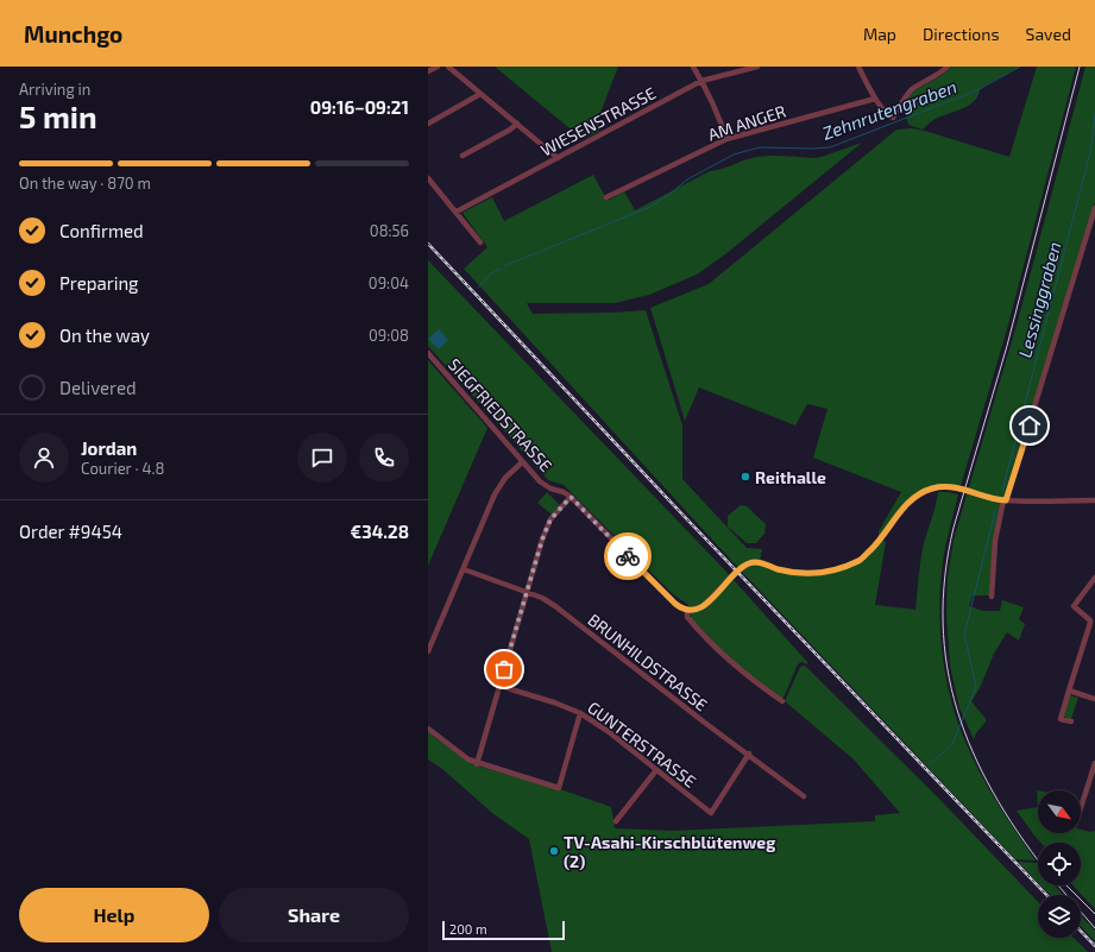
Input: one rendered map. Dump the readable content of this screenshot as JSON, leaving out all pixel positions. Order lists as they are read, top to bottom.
{
  "streets": {
    "street": [
      "WIESENSTRASSE",
      "AM ANGER",
      "SIEGFRIEDSTRASSE",
      "BRUNHILDSTRASSE",
      "GUNTERSTRASSE"
    ]
  },
  "crossings": [
    ["BRUNHILDSTRASSE", "GUNTERSTRASSE"]
  ],
  "water": ["Zehnrutengraben", "Lessinggraben"],
  "places": ["Reithalle", "TV-Asahi-Kirschblütenweg (2)"],
  "scale_bar": "200 m",
  "north": "bottom right",
  "page": {
    "header": "Munchgo",
    "nav": ["Map", "Directions", "Saved"],
    "heading": ["5 min", "Arriving in", "09:16–09:21"],
    "panel": [
      "Jordan",
      "Courier · 4.8",
      "Order #9454",
      "€34.28"
    ],
    "bar": "On the way · 870 m",
    "list": [
      ["Confirmed", "08:56"],
      ["Preparing", "09:04"],
      ["On the way", "09:08"],
      "Delivered"
    ],
    "buttons": ["Help", "Share"],
    "scale": "200 m"
  }
}
